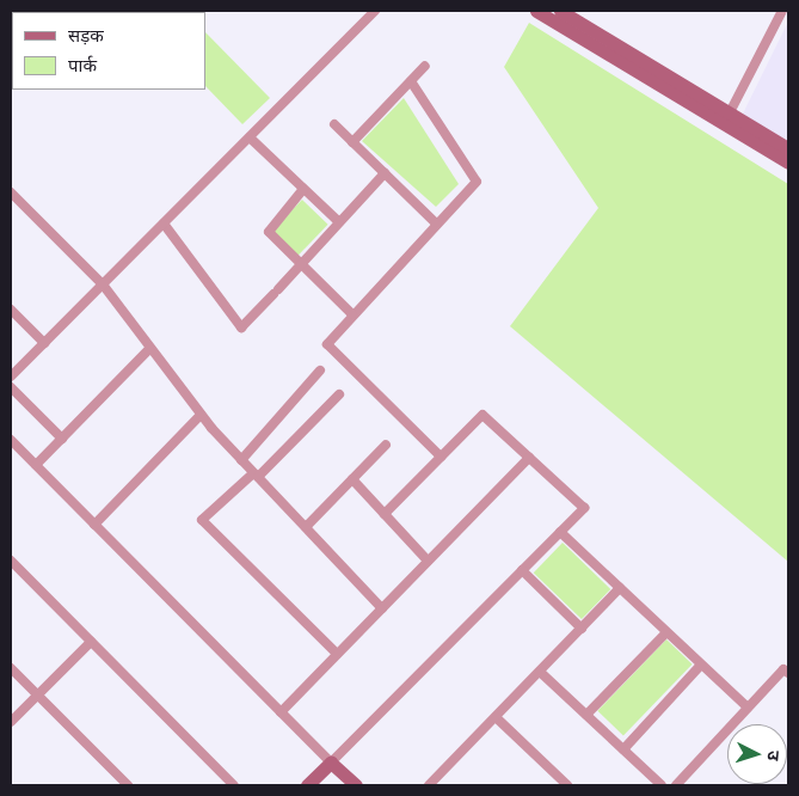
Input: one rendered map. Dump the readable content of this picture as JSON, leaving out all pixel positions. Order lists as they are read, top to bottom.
{
  "legend": ["सड़क", "पार्क"],
  "north": "right"
}
